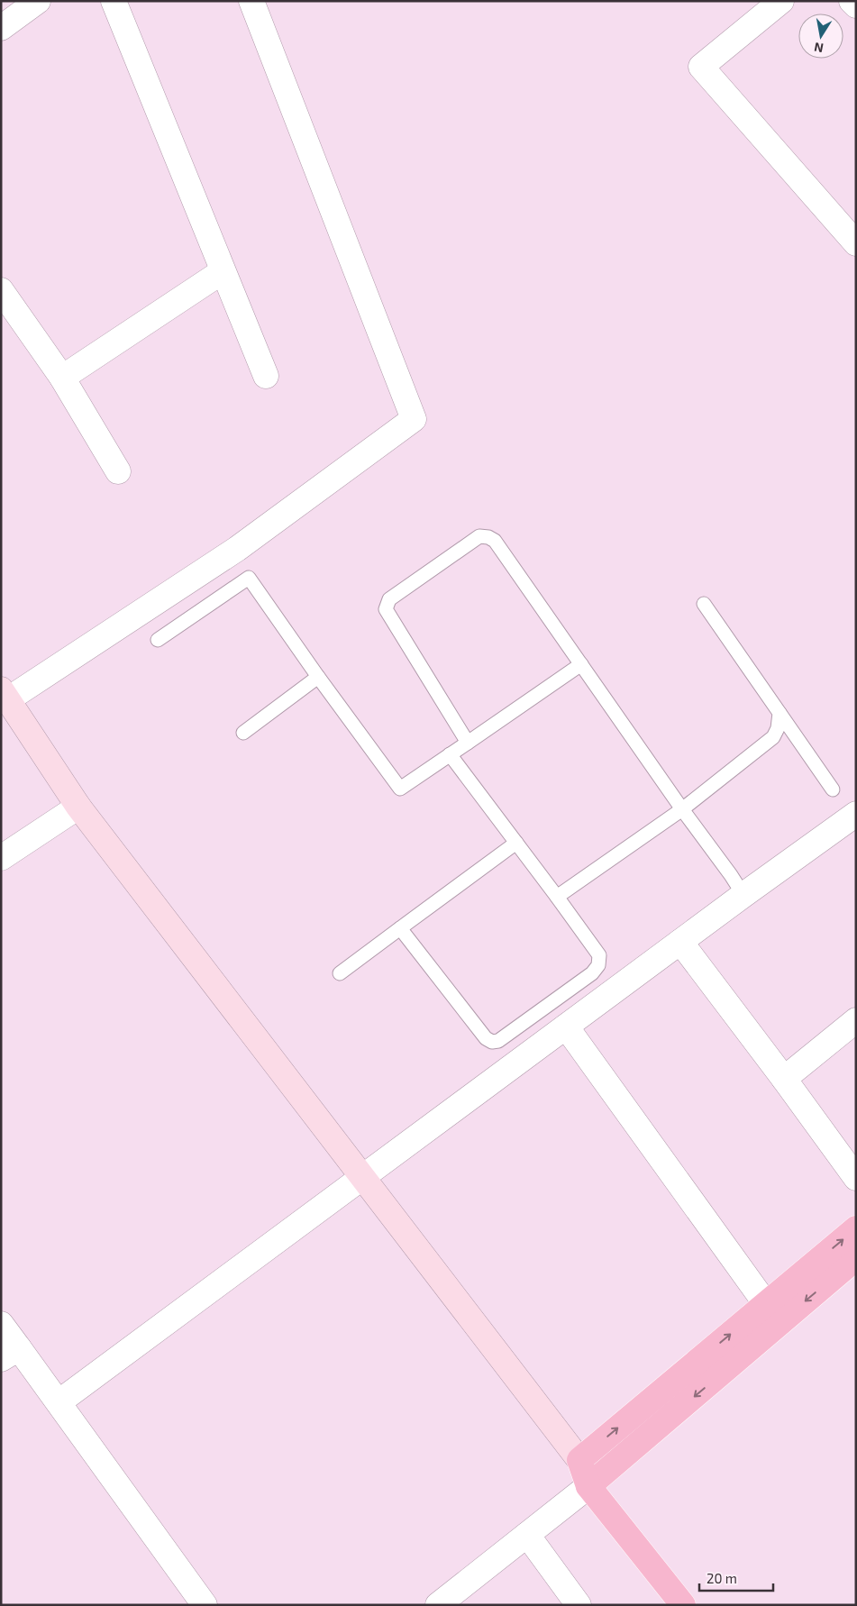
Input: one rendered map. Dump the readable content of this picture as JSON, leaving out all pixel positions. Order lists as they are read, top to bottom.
{
  "scale_bar": "20 m",
  "north": "bottom"
}
